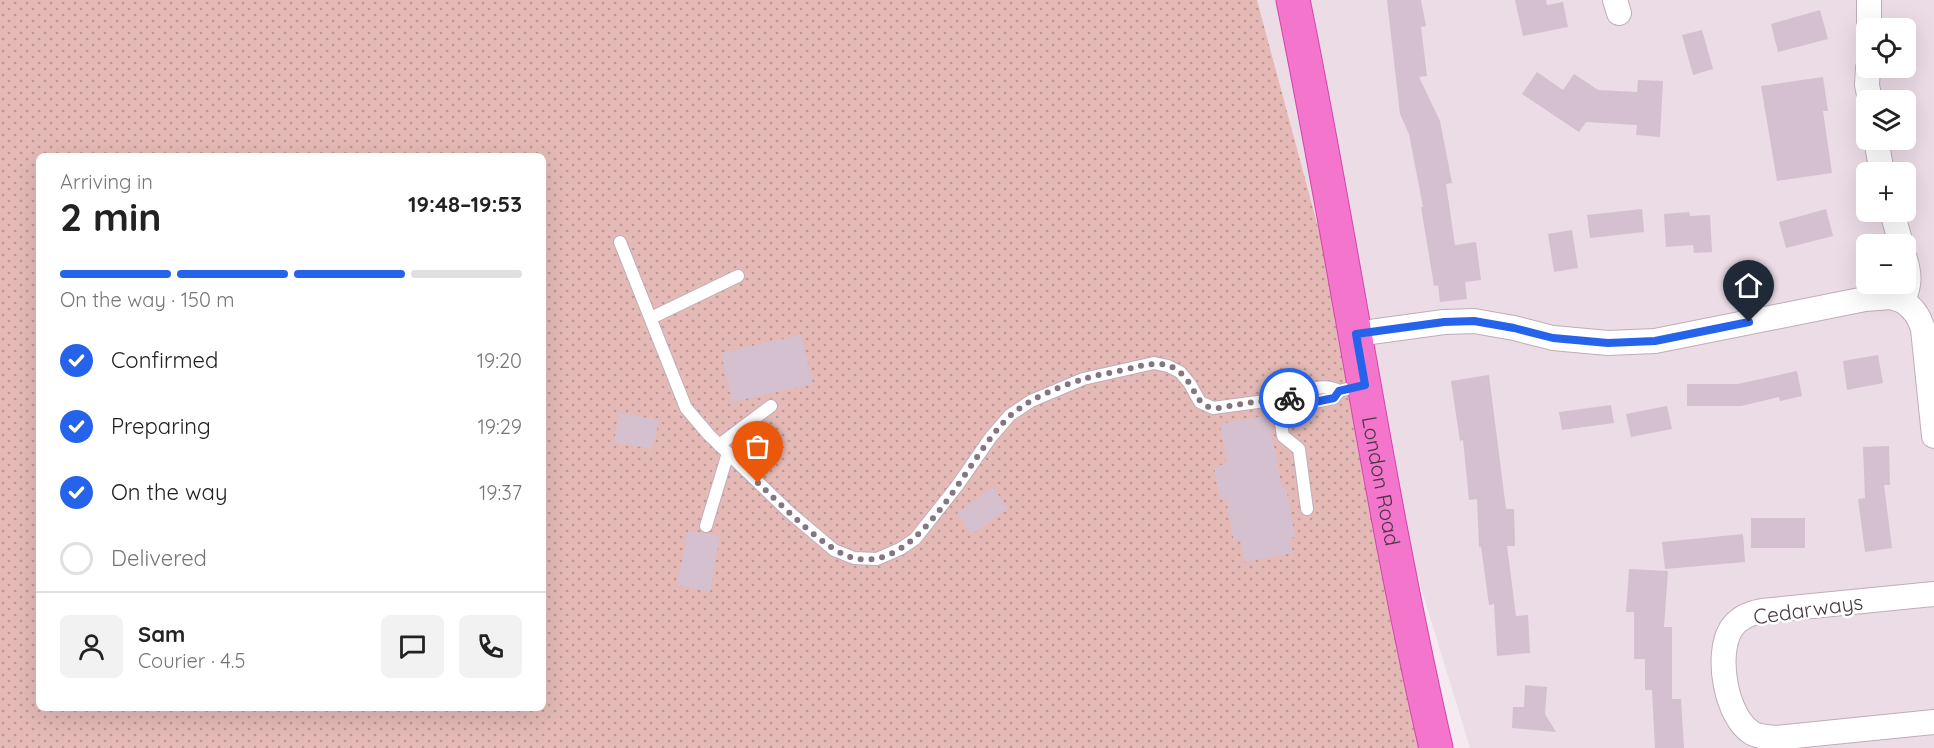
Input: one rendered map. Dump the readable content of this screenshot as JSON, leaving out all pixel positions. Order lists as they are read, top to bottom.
{
  "streets": {
    "highway": ["London Road"],
    "street": ["Cedarways"]
  },
  "page": {
    "map_buttons": ["+", "−"],
    "heading": ["2 min", "Arriving in", "19:48–19:53"],
    "panel": ["Sam", "Courier · 4.5"],
    "bar": "On the way · 150 m",
    "list": [
      ["Confirmed", "19:20"],
      ["Preparing", "19:29"],
      ["On the way", "19:37"],
      "Delivered"
    ]
  }
}
